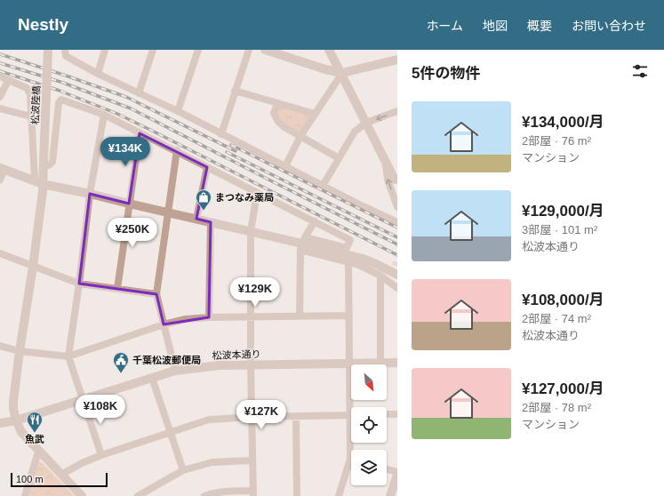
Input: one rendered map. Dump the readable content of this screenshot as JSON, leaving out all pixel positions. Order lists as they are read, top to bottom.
{
  "streets": {
    "street": ["松波陸橋", "松波本通り"]
  },
  "crossings": [
    ["松波陸橋", "松波本通り"]
  ],
  "places": {
    "shop": ["まつなみ薬局"],
    "public building": ["千葉松波郵便局"],
    "restaurant": ["魚武"]
  },
  "scale_bar": "100 m",
  "north": "bottom right",
  "page": {
    "header": "Nestly",
    "nav": [
      "ホーム",
      "地図",
      "概要",
      "お問い合わせ"
    ],
    "heading": "5件の物件",
    "list": [
      {
        "name": "¥134,000/月",
        "note": "2部屋 · 76 m² · マンション"
      },
      {
        "name": "¥129,000/月",
        "note": "3部屋 · 101 m² · 松波本通り"
      },
      {
        "name": "¥108,000/月",
        "note": "2部屋 · 74 m² · 松波本通り"
      },
      {
        "name": "¥127,000/月",
        "note": "2部屋 · 78 m² · マンション"
      }
    ],
    "price": [
      "¥134K",
      "¥250K",
      "¥129K",
      "¥108K",
      "¥127K"
    ],
    "scale": "100 m"
  }
}
